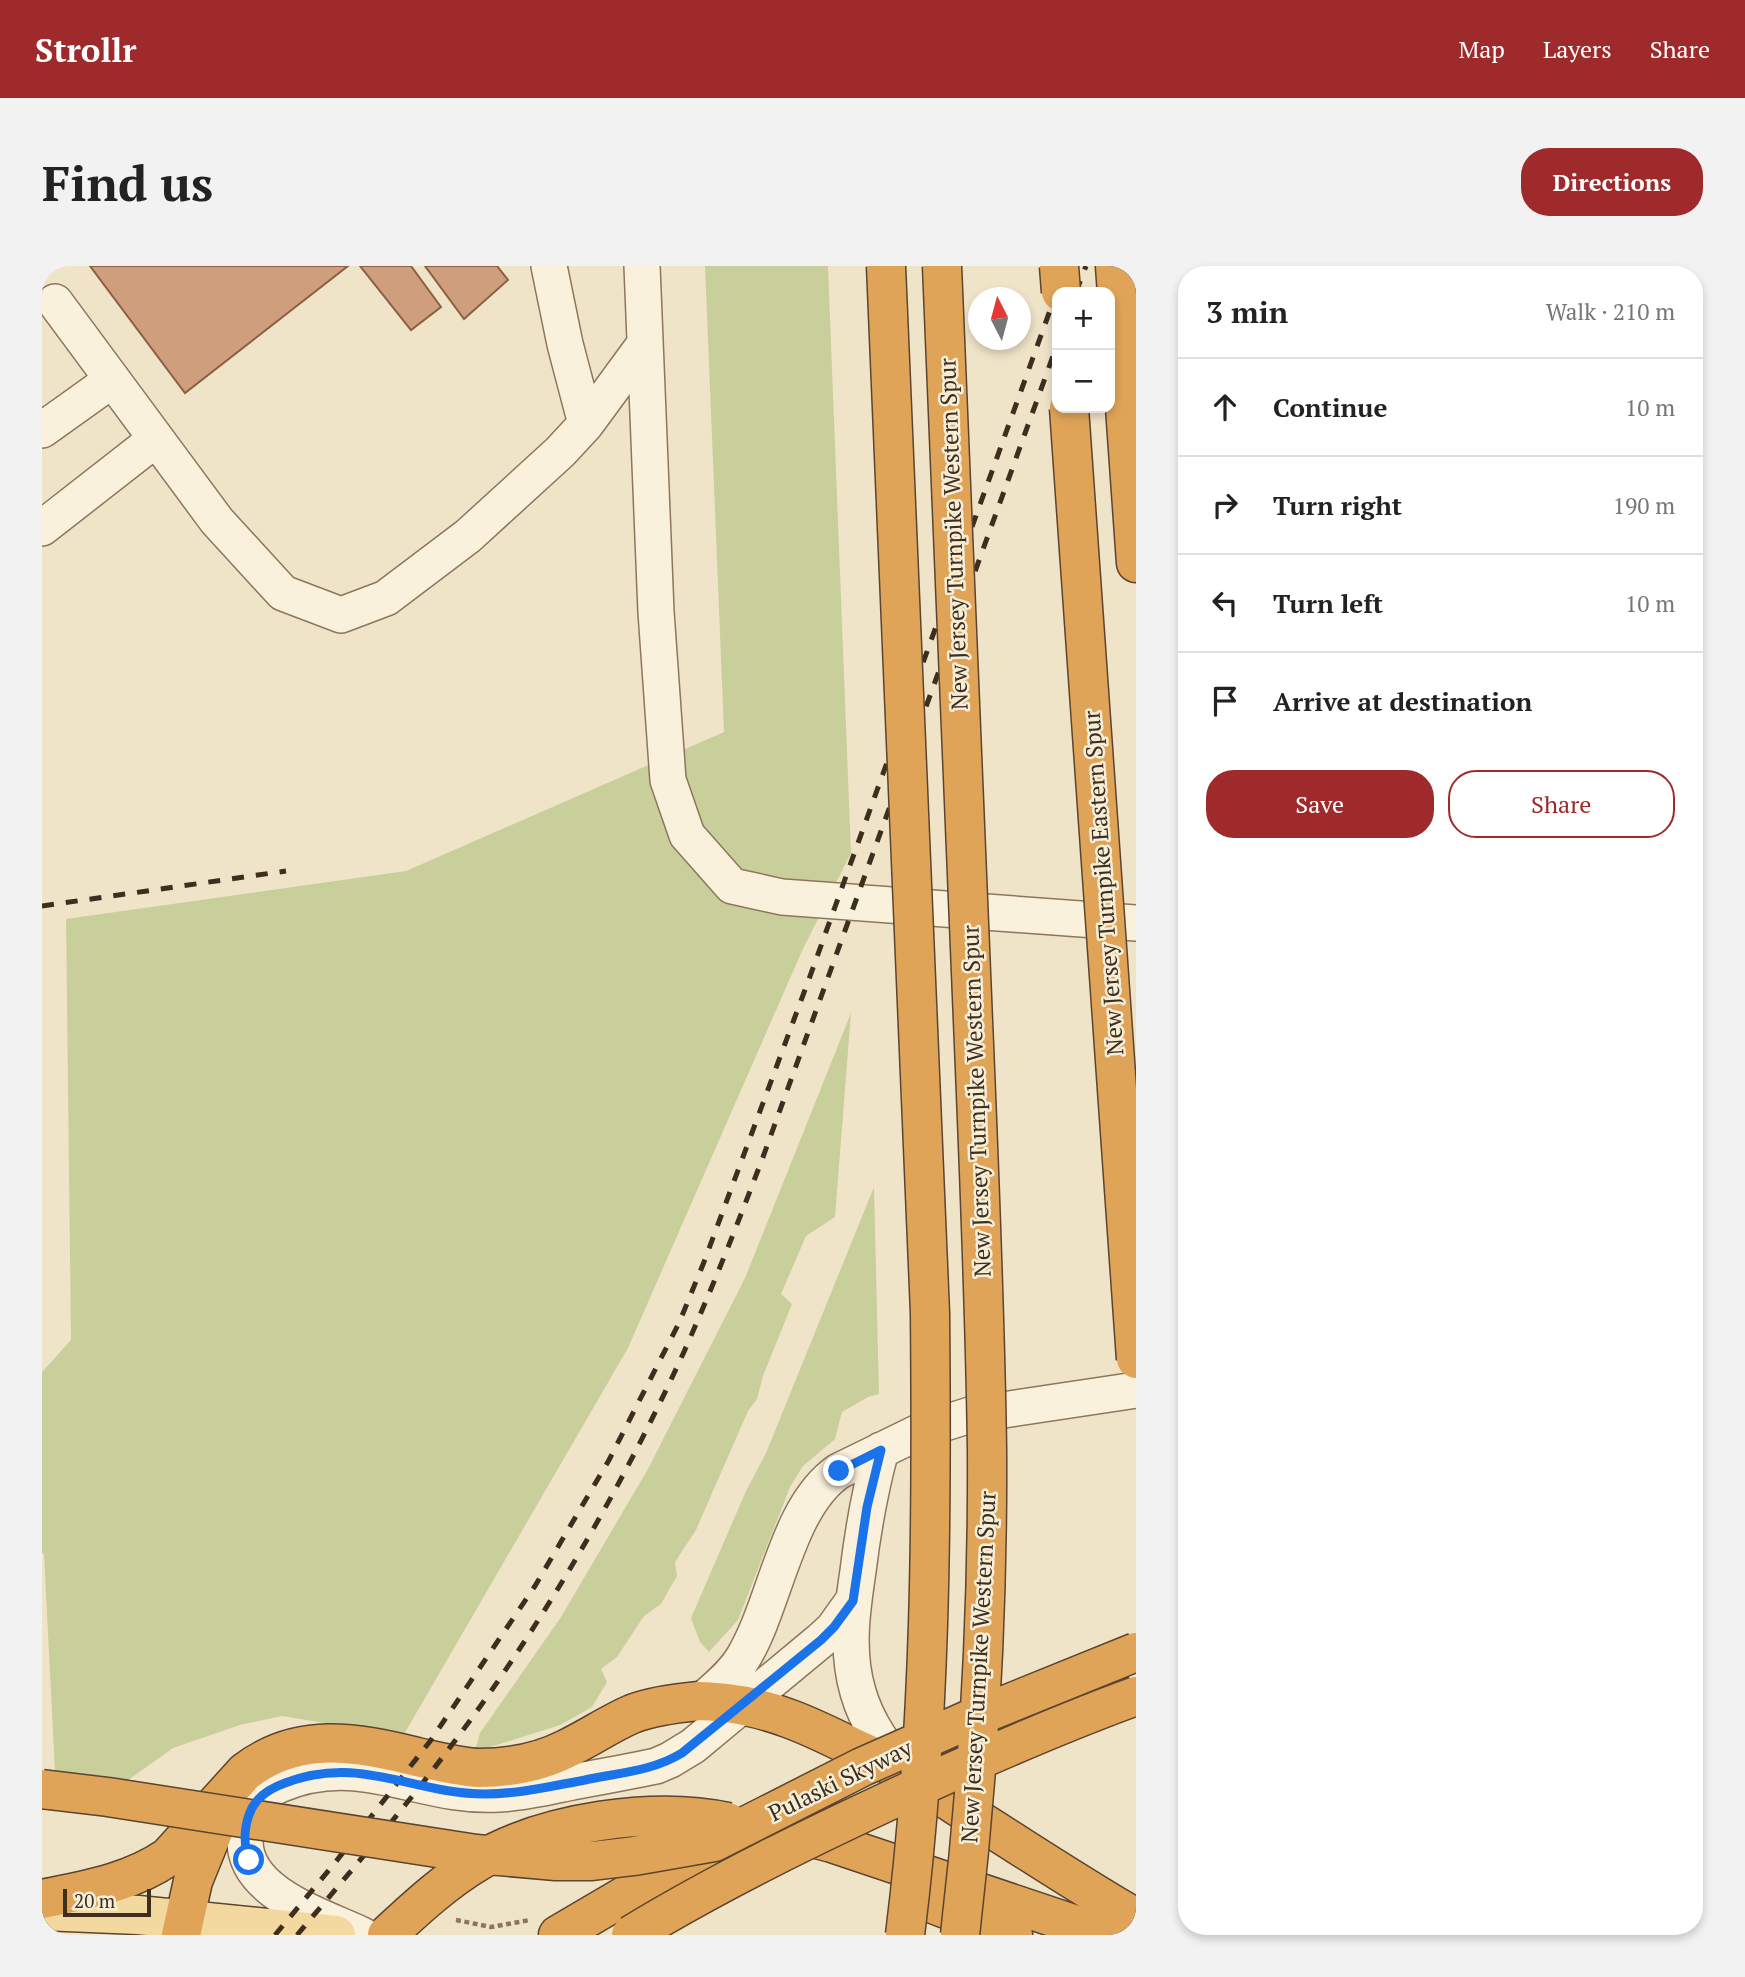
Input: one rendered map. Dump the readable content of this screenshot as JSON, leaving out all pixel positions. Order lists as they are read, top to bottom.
{
  "streets": {
    "highway": ["New Jersey Turnpike Western Spur", "New Jersey Turnpike Eastern Spur", "Pulaski Skyway"]
  },
  "scale_bar": "20 m",
  "north": "top",
  "page": {
    "header": "Strollr",
    "nav": ["Map", "Layers", "Share"],
    "buttons": [
      "Directions",
      ["Save", "Share"]
    ],
    "title": "Find us",
    "heading": ["3 min", "Walk · 210 m"],
    "map_buttons": ["+", "−"],
    "list": [
      ["Continue", "10 m"],
      ["Turn right", "190 m"],
      ["Turn left", "10 m"],
      "Arrive at destination"
    ],
    "scale": "20 m"
  }
}
